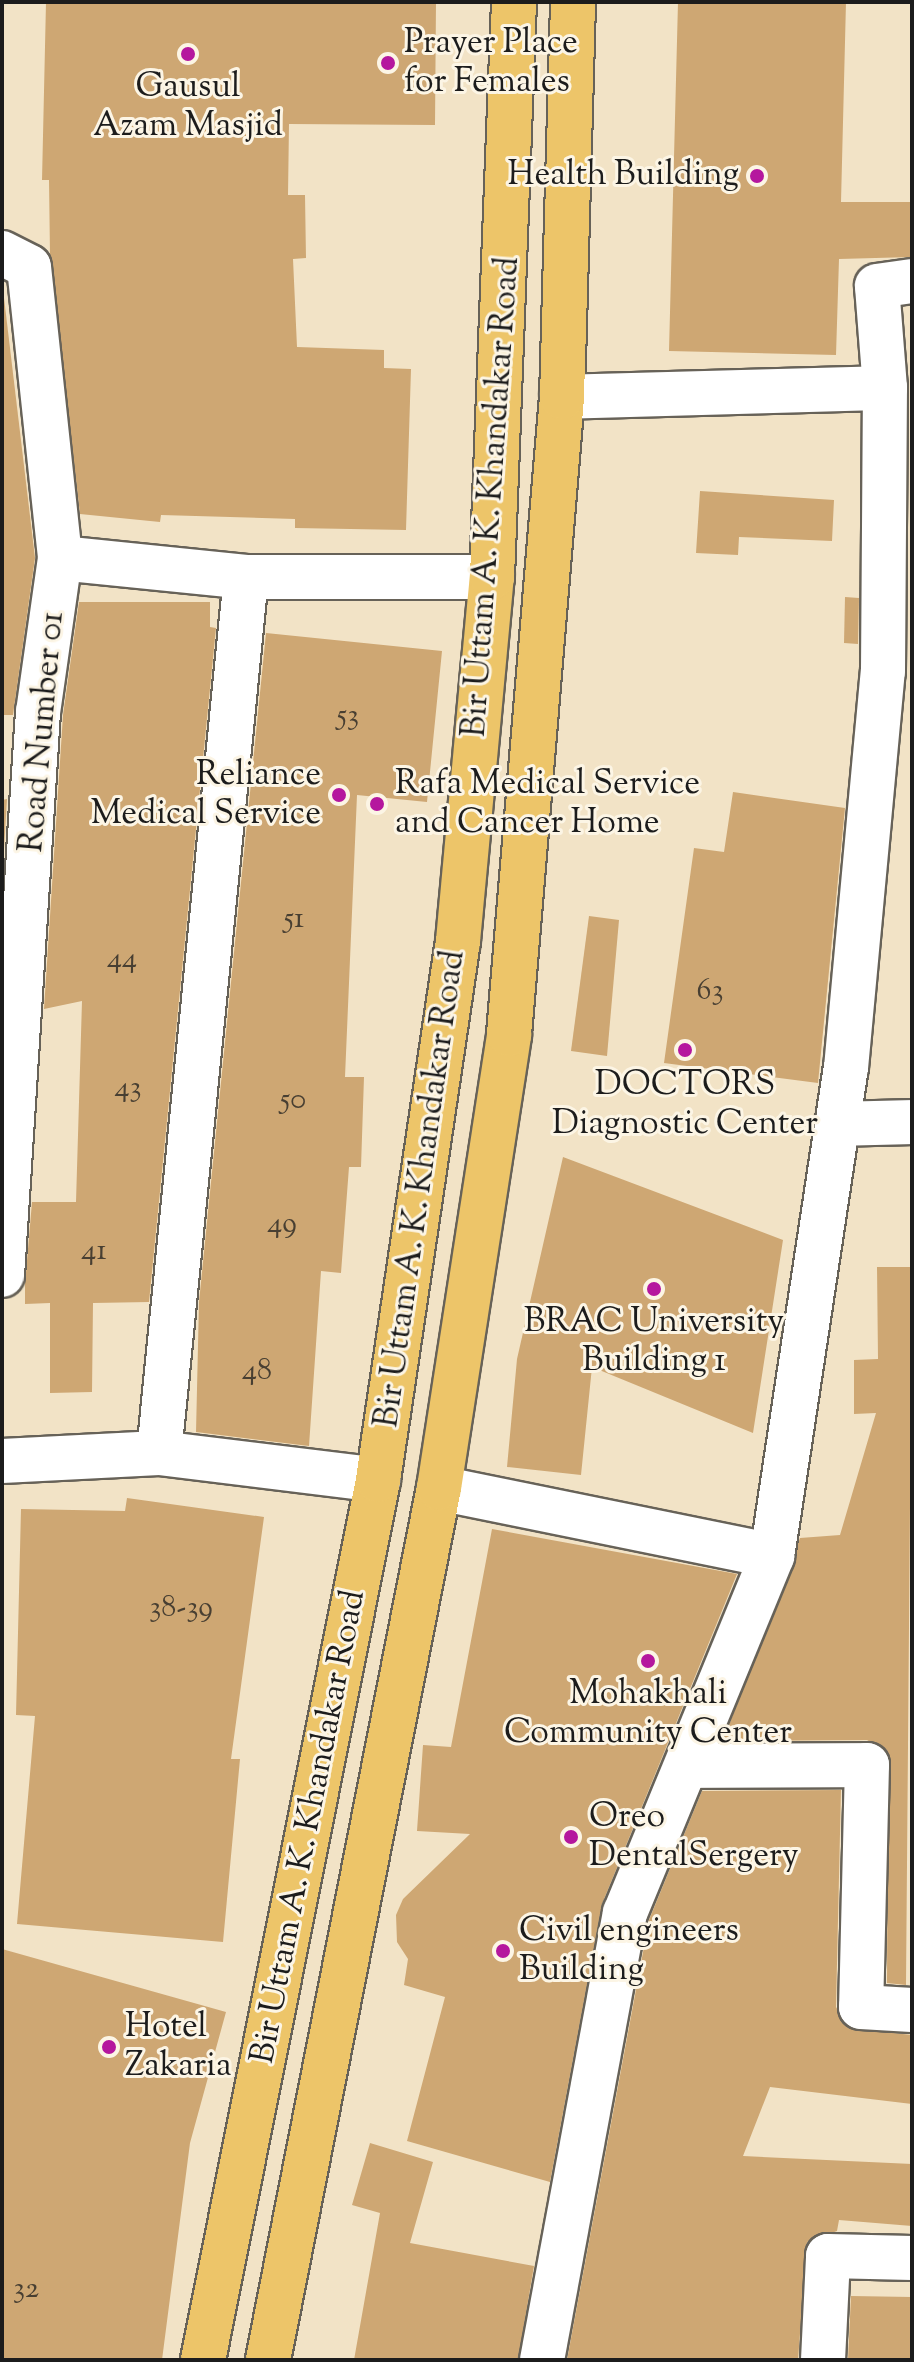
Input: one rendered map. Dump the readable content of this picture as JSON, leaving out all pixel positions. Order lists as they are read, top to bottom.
{
  "streets": {
    "main road": ["Bir Uttam A. K. Khandakar Road"],
    "street": ["Road Number 01"]
  },
  "places": [
    "Gausul Azam Masjid",
    "Prayer Place for Females",
    "Health Building",
    "Reliance Medical Service",
    "Rafa Medical Service and Cancer Home",
    "DOCTORS Diagnostic Center",
    "BRAC University Building 1",
    "Mohakhali Community Center",
    "Oreo DentalSergery",
    "Civil engineers Building",
    "Hotel Zakaria"
  ],
  "house_numbers": [
    "53",
    "51",
    "44",
    "63",
    "43",
    "50",
    "49",
    "41",
    "48",
    "38-39",
    "32"
  ]
}
